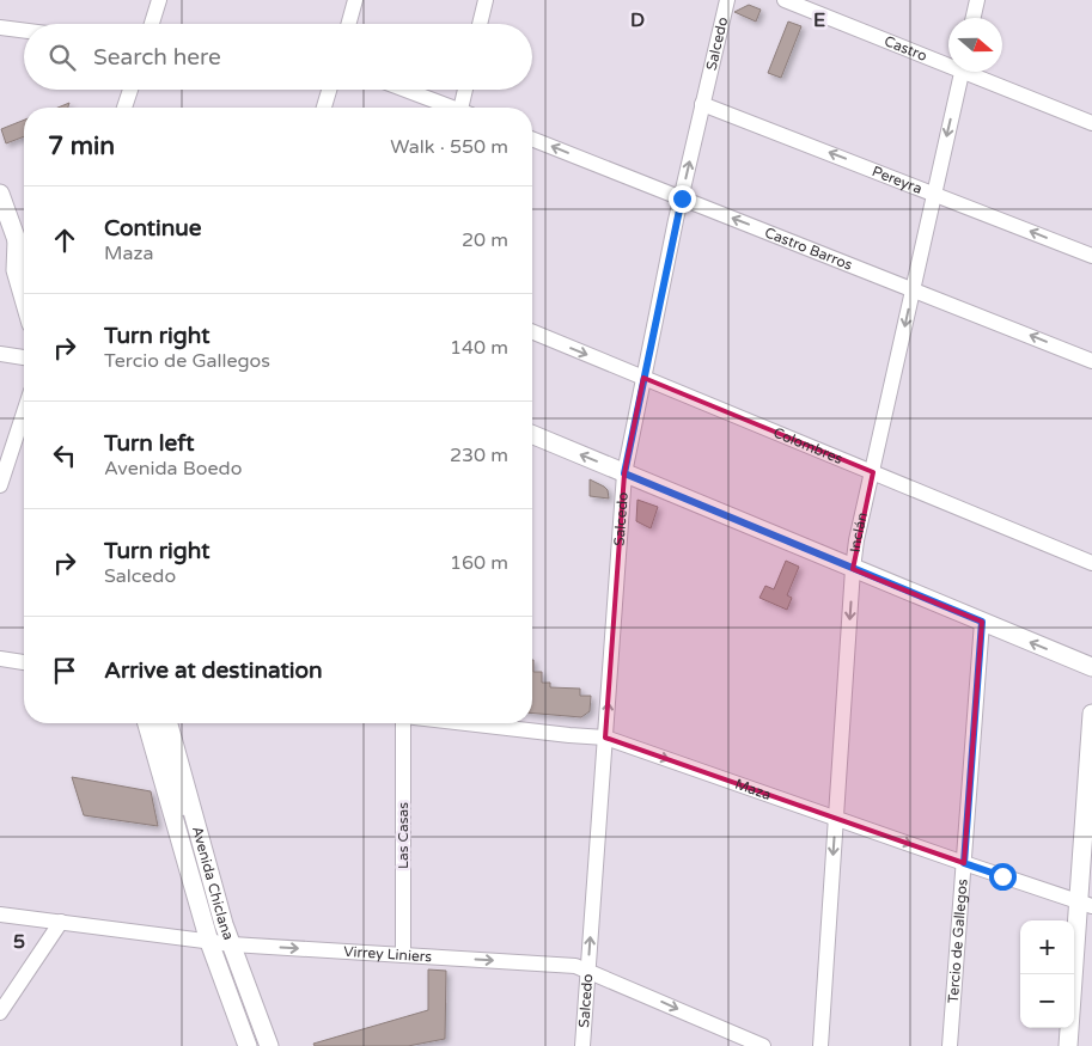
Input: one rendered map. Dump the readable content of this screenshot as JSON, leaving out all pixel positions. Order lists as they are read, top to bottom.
{
  "streets": {
    "main road": ["Avenida Chiclana"],
    "street": [
      "Salcedo",
      "Castro",
      "Pereyra",
      "Castro Barros",
      "Colombres",
      "Inclán",
      "Maza",
      "Las Casas",
      "Tercio de Gallegos",
      "Virrey Liniers"
    ]
  },
  "crossings": [
    ["Salcedo", "Pereyra"],
    ["Salcedo", "Castro Barros"],
    ["Salcedo", "Colombres"],
    ["Salcedo", "Maza"],
    ["Salcedo", "Virrey Liniers"],
    ["Pereyra", "Inclán"],
    ["Castro Barros", "Inclán"],
    ["Colombres", "Inclán"],
    ["Inclán", "Maza"],
    ["Maza", "Tercio de Gallegos"],
    ["Las Casas", "Virrey Liniers"],
    ["Avenida Chiclana", "Virrey Liniers"]
  ],
  "one_way": [
    "Salcedo",
    "Pereyra",
    "Castro Barros",
    "Inclán",
    "Maza",
    "Virrey Liniers"
  ],
  "north": "right",
  "page": {
    "search": "Search here",
    "heading": ["7 min", "Walk · 550 m"],
    "list": [
      ["Continue", "Maza", "20 m"],
      ["Turn right", "Tercio de Gallegos", "140 m"],
      ["Turn left", "Avenida Boedo", "230 m"],
      ["Turn right", "Salcedo", "160 m"],
      "Arrive at destination"
    ],
    "map_buttons": ["+", "−"]
  },
  "grid": {
    "columns": ["D", "E"],
    "rows": ["5"]
  }
}
